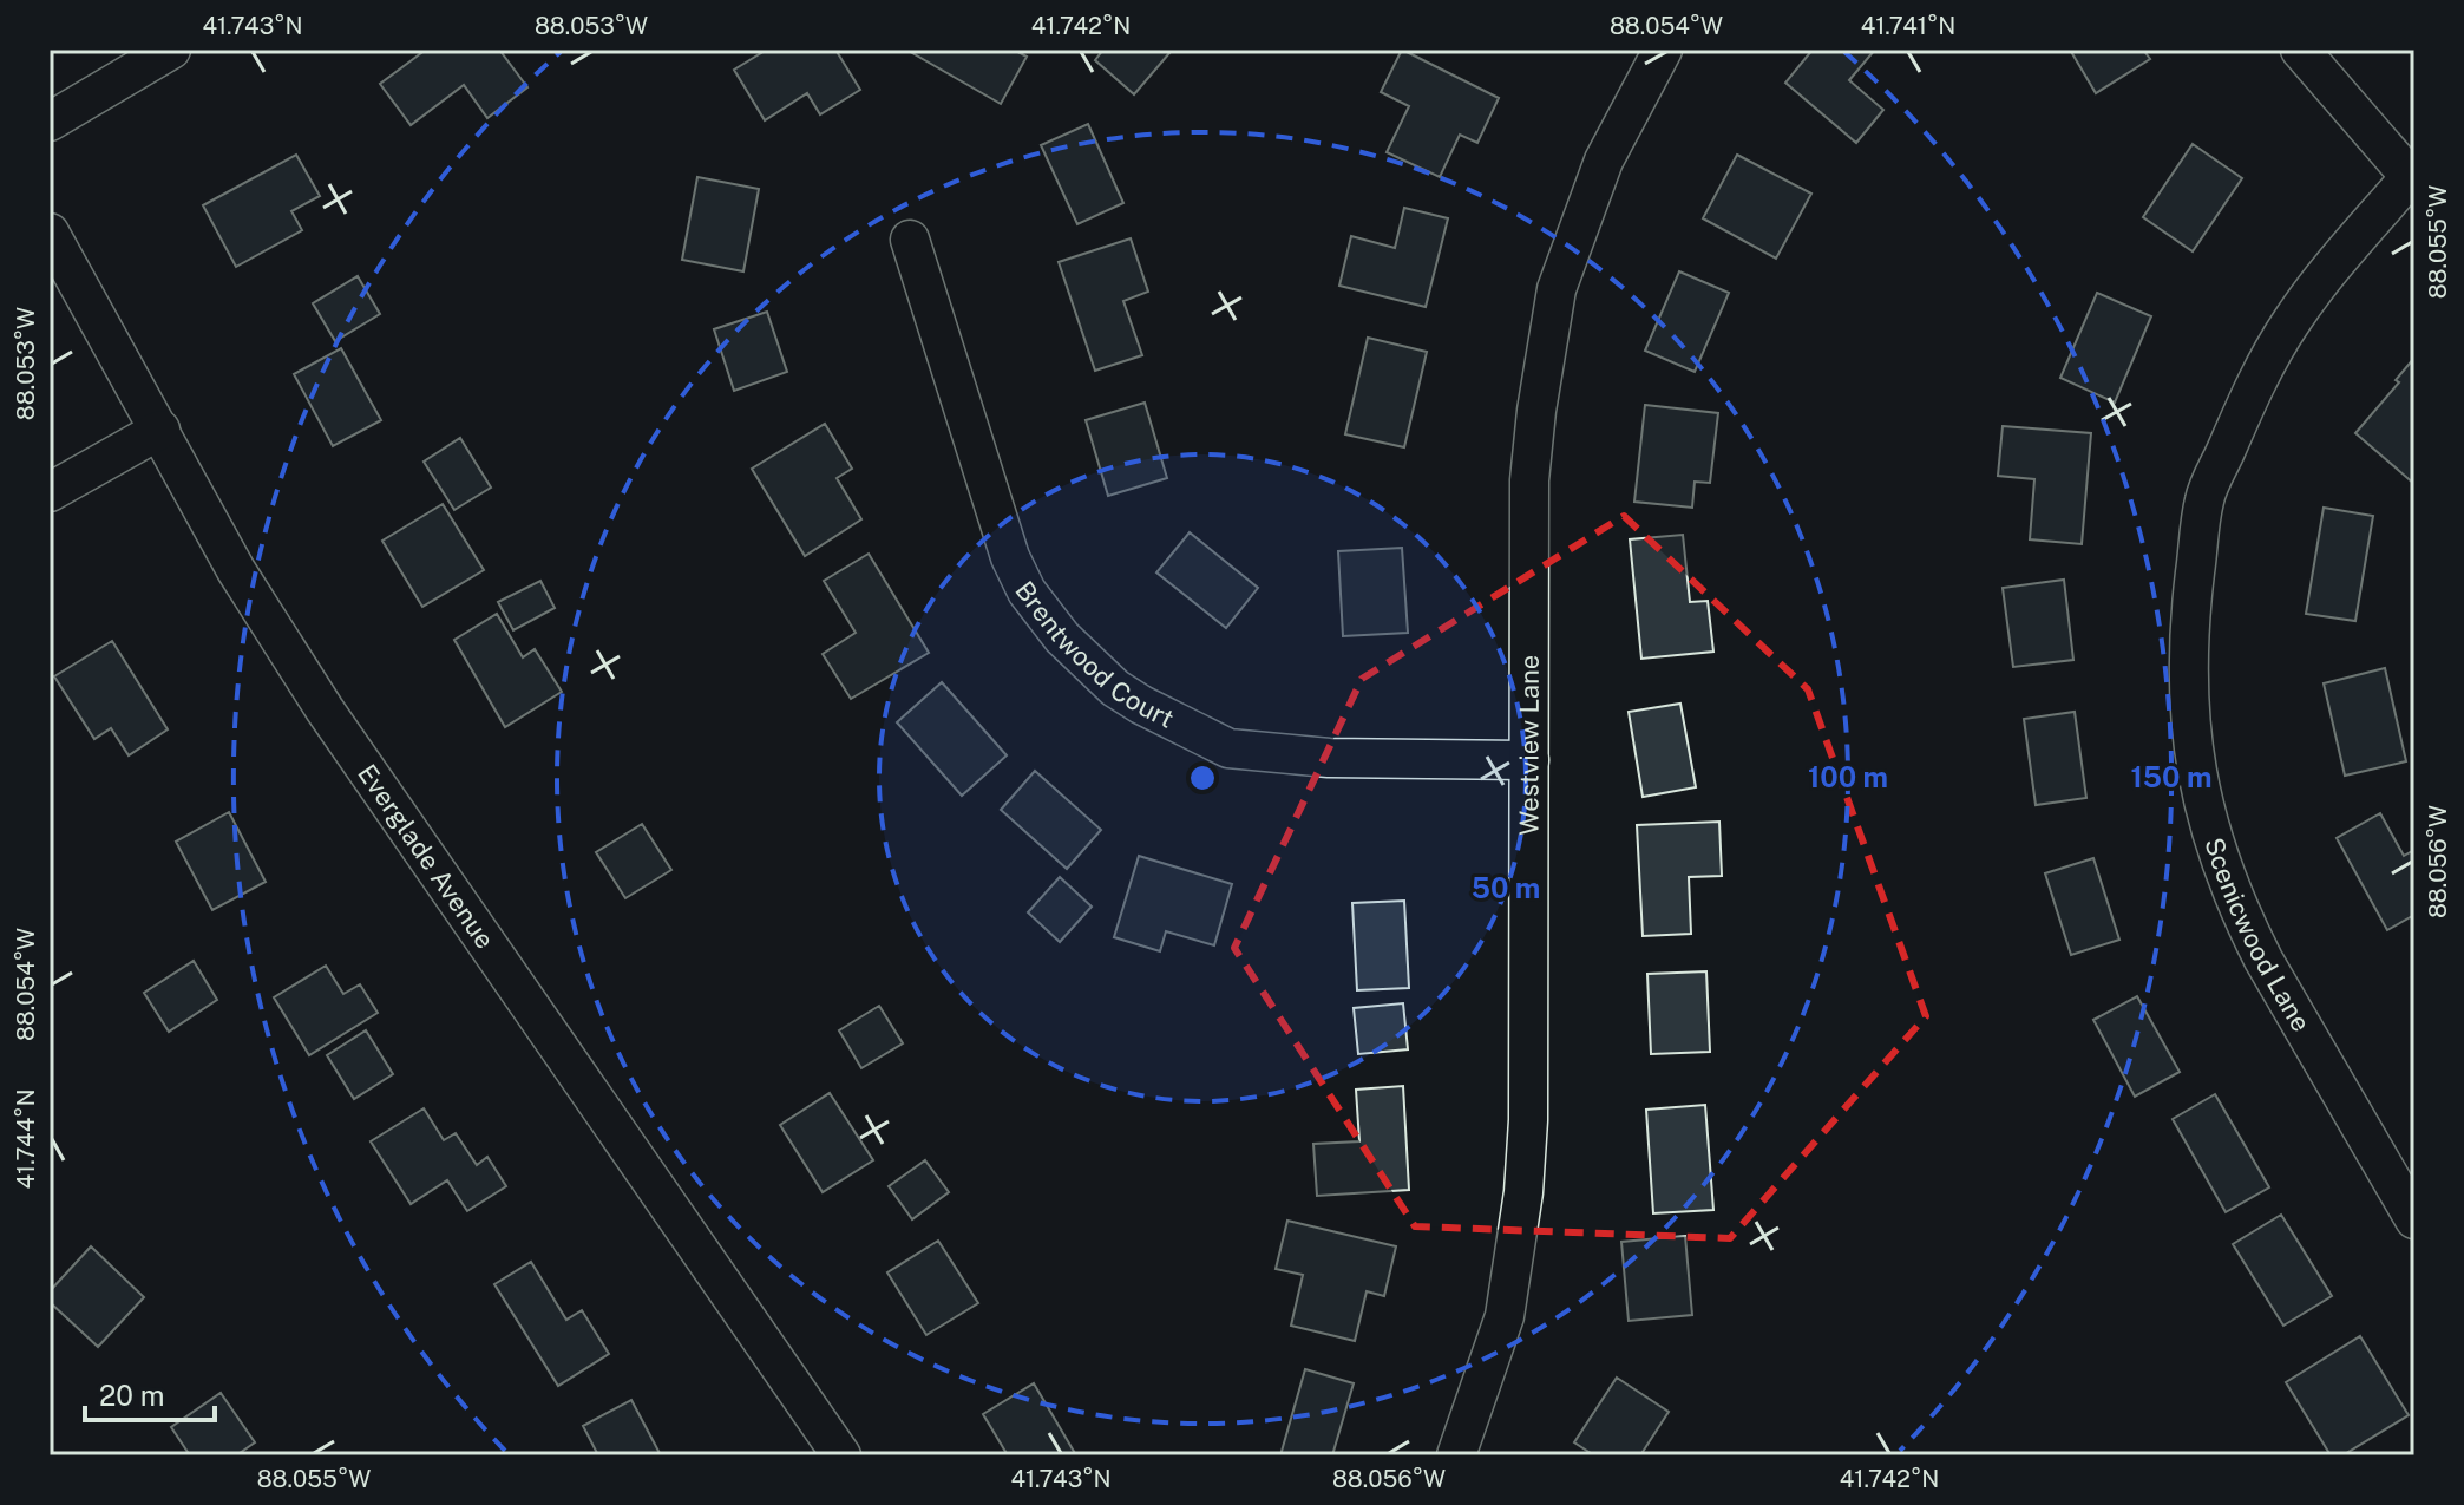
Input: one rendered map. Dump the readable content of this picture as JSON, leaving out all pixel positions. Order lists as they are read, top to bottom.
{
  "streets": {
    "street": [
      "Brentwood Court",
      "Westview Lane",
      "Everglade Avenue",
      "Scenicwood Lane"
    ]
  },
  "crossings": [
    ["Brentwood Court", "Westview Lane"]
  ],
  "scale_bar": "20 m",
  "coordinates": [
    "41.743°N",
    "88.053°W",
    "41.742°N",
    "88.054°W",
    "41.741°N",
    "88.055°W",
    "88.056°W",
    "41.744°N"
  ],
  "rings": ["100 m", "150 m", "50 m"]
}
